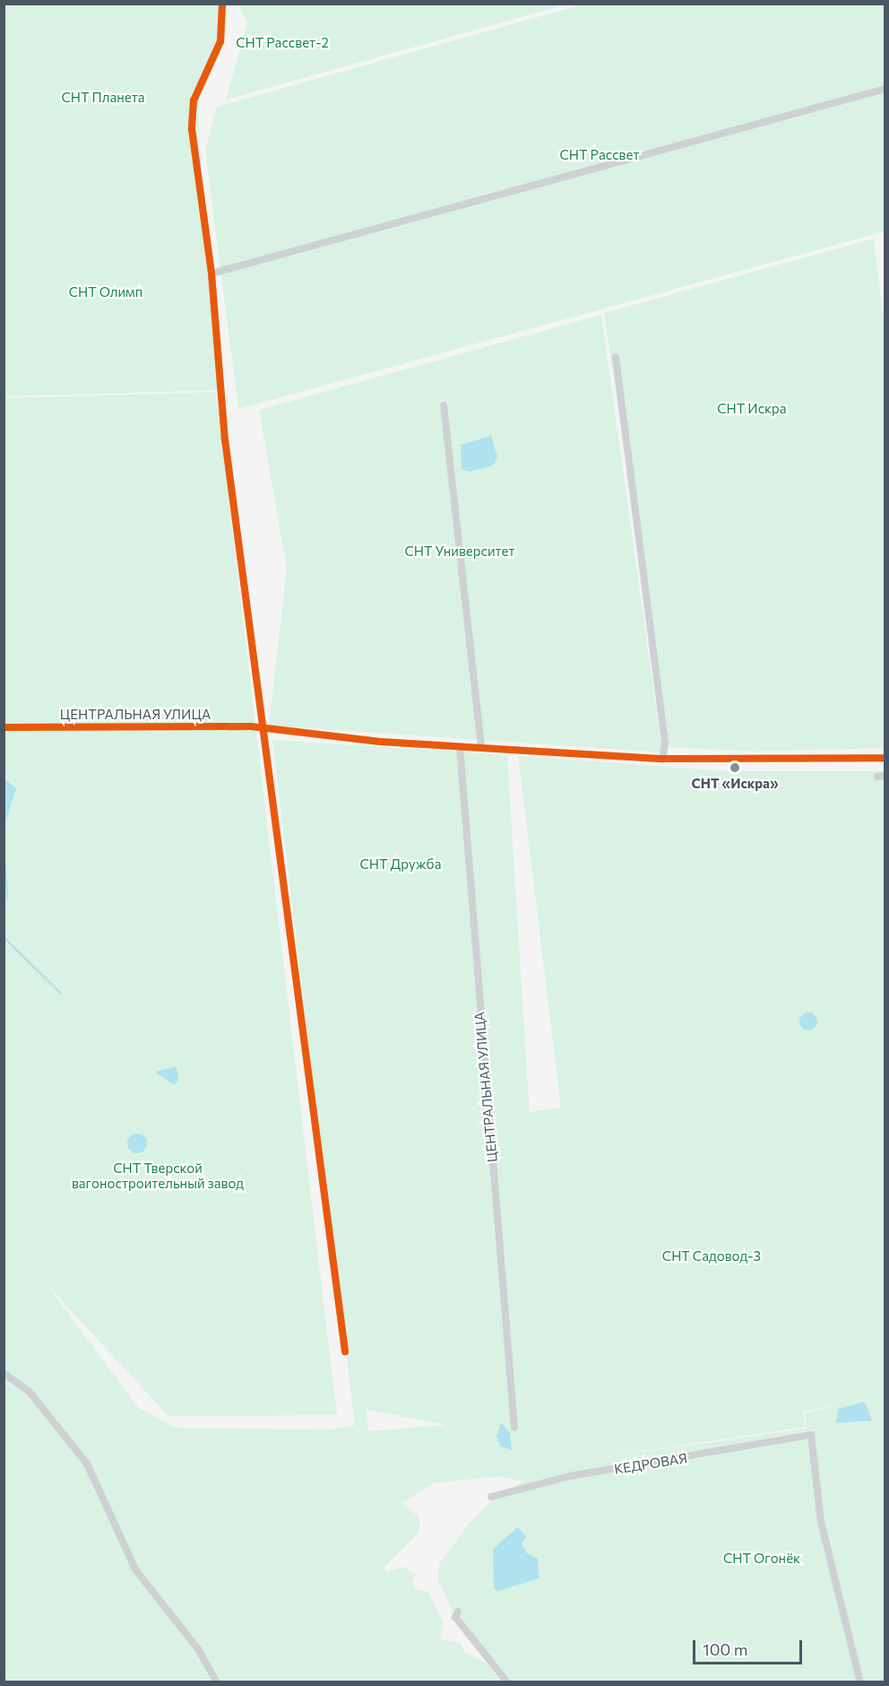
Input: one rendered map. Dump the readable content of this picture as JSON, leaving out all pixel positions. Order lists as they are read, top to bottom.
{
  "streets": {
    "street": ["ЦЕНТРАЛЬНАЯ УЛИЦА", "КЕДРОВАЯ"]
  },
  "parks": [
    "СНТ Рассвет-2",
    "СНТ Планета",
    "СНТ Рассвет",
    "СНТ Олимп",
    "СНТ Искра",
    "СНТ Университет",
    "СНТ Дружба",
    "СНТ Тверской вагоностроительный завод",
    "СНТ Садовод-3",
    "СНТ Огонёк"
  ],
  "places": ["СНТ «Искра»"],
  "scale_bar": "100 m"
}
